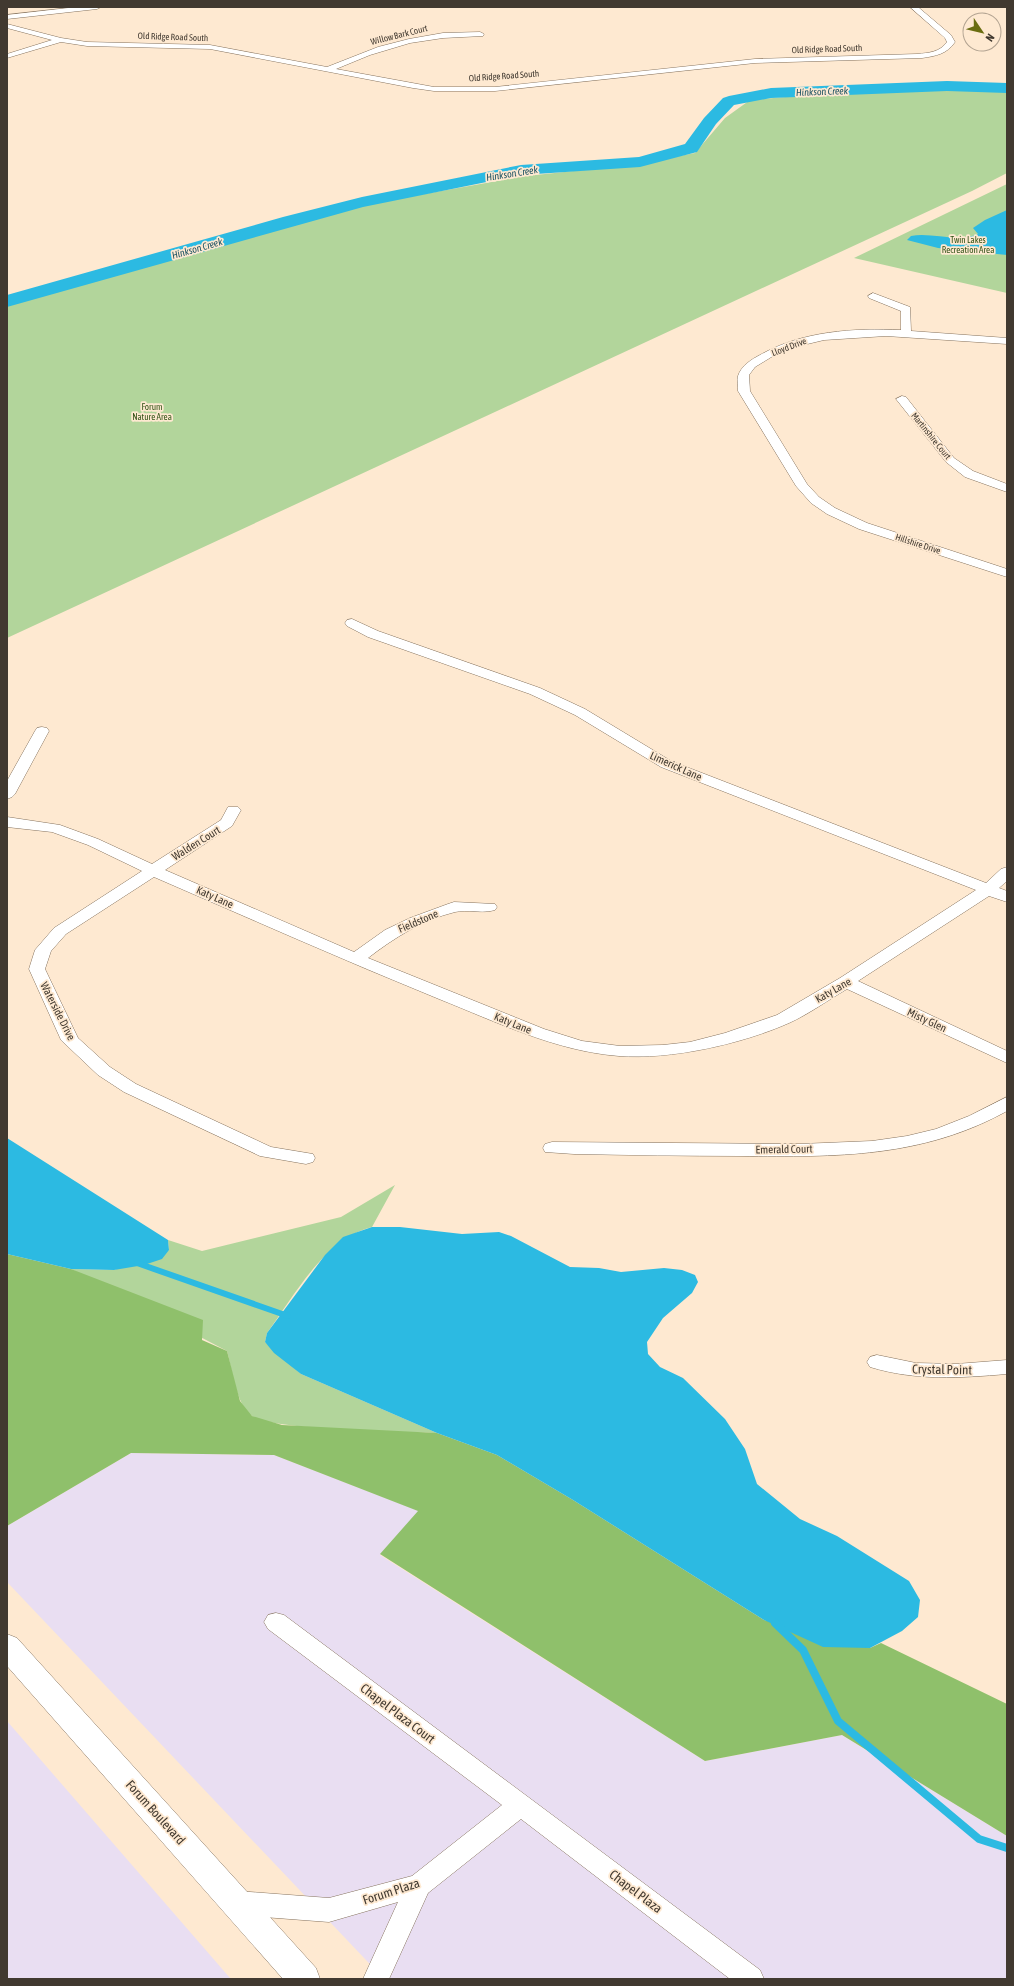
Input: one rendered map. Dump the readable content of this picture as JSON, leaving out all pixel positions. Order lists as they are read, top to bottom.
{
  "streets": {
    "street": [
      "Willow Bark Court",
      "Old Ridge Road South",
      "Lloyd Drive",
      "Martinshire Court",
      "Hillshire Drive",
      "Limerick Lane",
      "Walden Court",
      "Katy Lane",
      "Fieldstone",
      "Waterside Drive",
      "Misty Glen",
      "Emerald Court",
      "Crystal Point",
      "Chapel Plaza Court",
      "Forum Boulevard",
      "Forum Plaza",
      "Chapel Plaza"
    ]
  },
  "crossings": [
    ["Willow Bark Court", "Old Ridge Road South"],
    ["Lloyd Drive", "Hillshire Drive"],
    ["Limerick Lane", "Katy Lane"],
    ["Walden Court", "Katy Lane"],
    ["Walden Court", "Waterside Drive"],
    ["Katy Lane", "Fieldstone"],
    ["Katy Lane", "Waterside Drive"],
    ["Katy Lane", "Misty Glen"],
    ["Chapel Plaza Court", "Forum Plaza"],
    ["Chapel Plaza Court", "Chapel Plaza"],
    ["Forum Boulevard", "Forum Plaza"],
    ["Forum Plaza", "Chapel Plaza"]
  ],
  "water": ["Hinkson Creek"],
  "parks": ["Twin Lakes Recreation Area", "Forum Nature Area"],
  "north": "bottom right"
}
